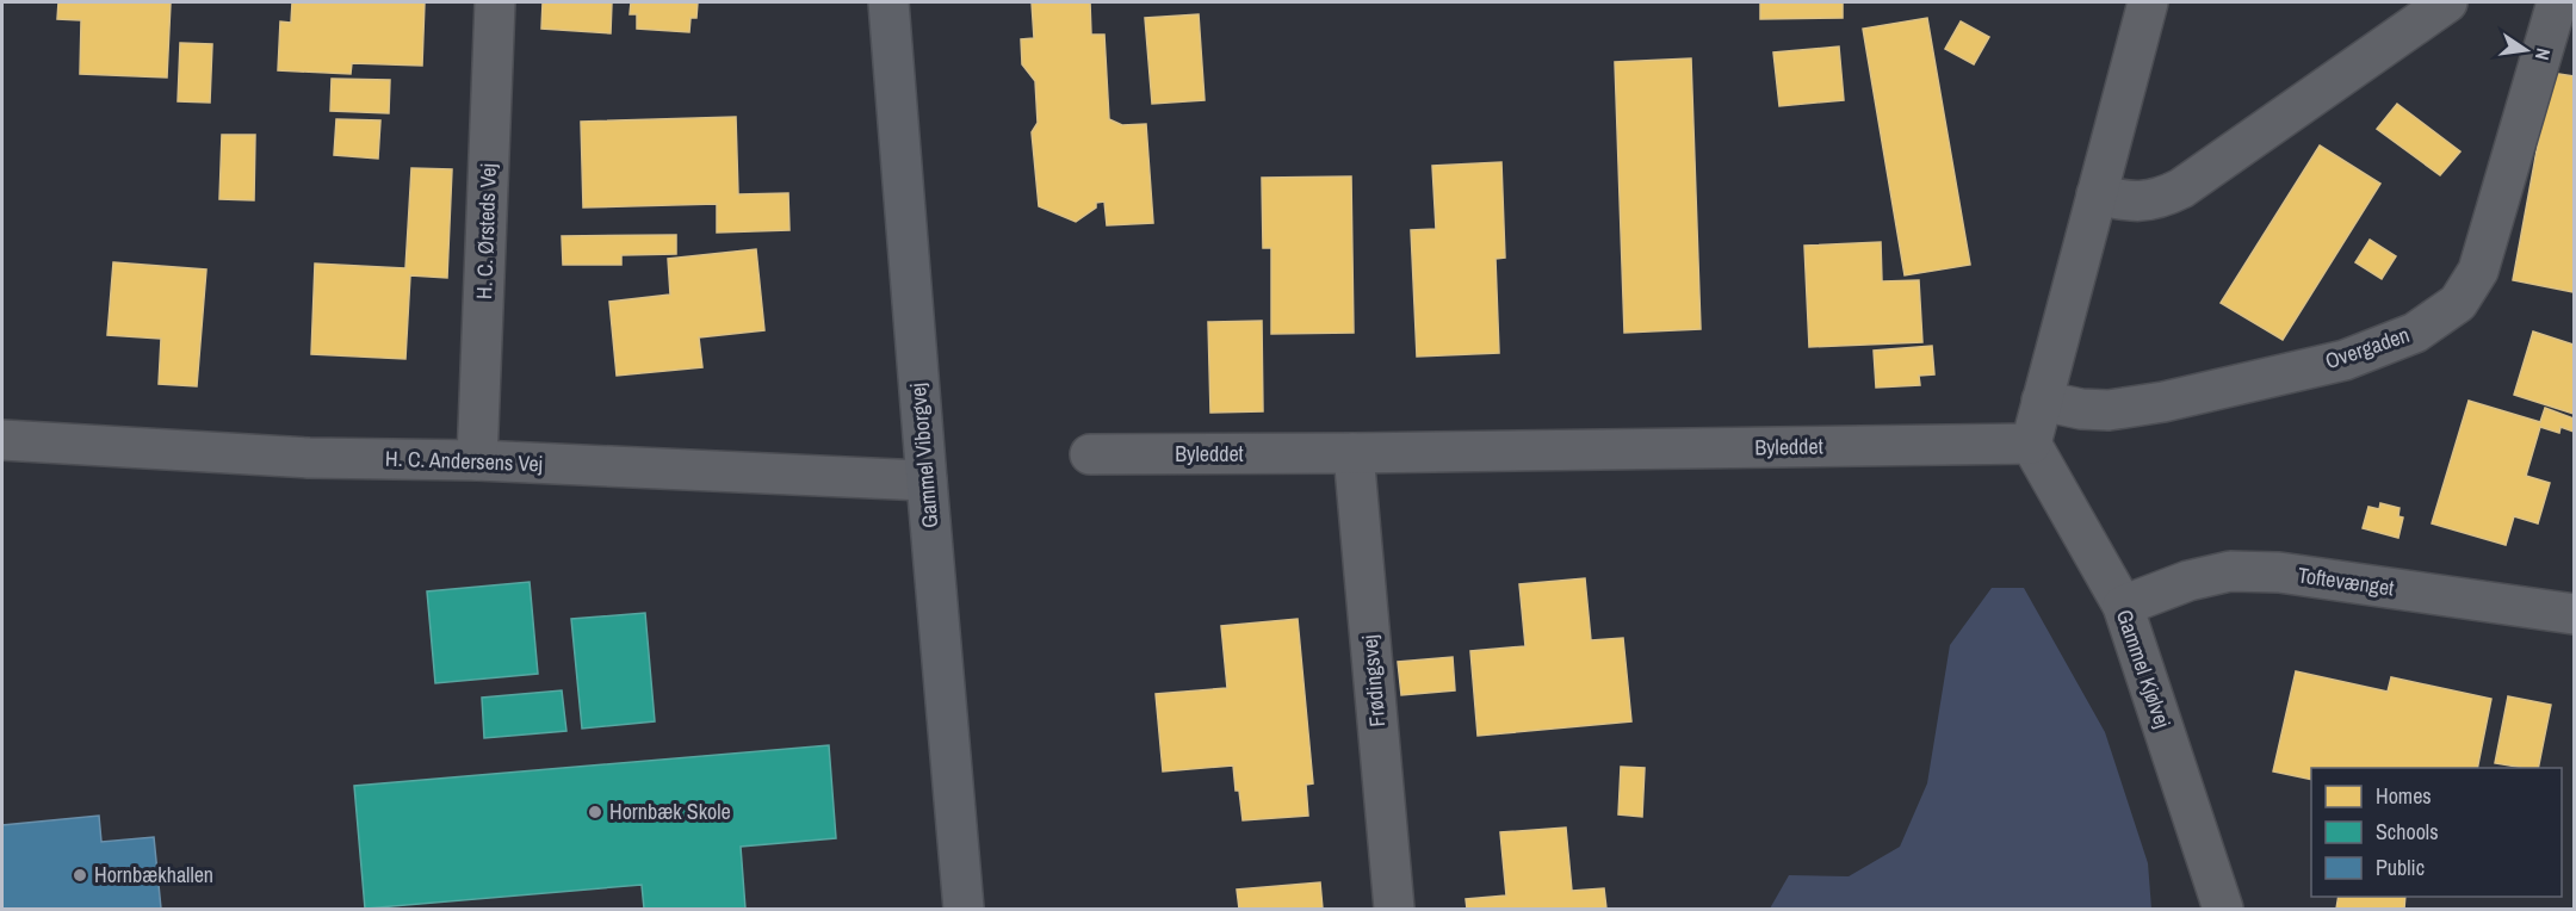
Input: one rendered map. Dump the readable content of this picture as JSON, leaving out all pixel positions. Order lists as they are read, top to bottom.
{
  "streets": {
    "main road": ["Gammel Viborgvej"],
    "street": [
      "H. C. Ørsteds Vej",
      "Overgaden",
      "Byleddet",
      "H. C. Andersens Vej",
      "Toftevænget",
      "Gammel Kjølvej",
      "Frødingsvej"
    ]
  },
  "crossings": [
    ["H. C. Ørsteds Vej", "H. C. Andersens Vej"],
    ["Byleddet", "Gammel Kjølvej"],
    ["Byleddet", "Frødingsvej"],
    ["Gammel Viborgvej", "H. C. Andersens Vej"],
    ["Toftevænget", "Gammel Kjølvej"]
  ],
  "places": ["Hornbæk Skole", "Hornbækhallen"],
  "legend": ["Homes", "Schools", "Public"],
  "north": "right"
}
